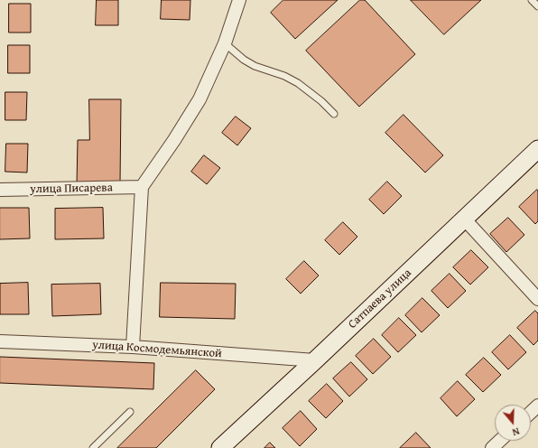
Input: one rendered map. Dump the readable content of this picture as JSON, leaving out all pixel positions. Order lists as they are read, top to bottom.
{
  "streets": {
    "street": ["улица Писарева", "Сатпаева улица", "улица Космодемьянской"]
  },
  "crossings": [
    ["Сатпаева улица", "улица Космодемьянской"]
  ],
  "north": "bottom"
}
